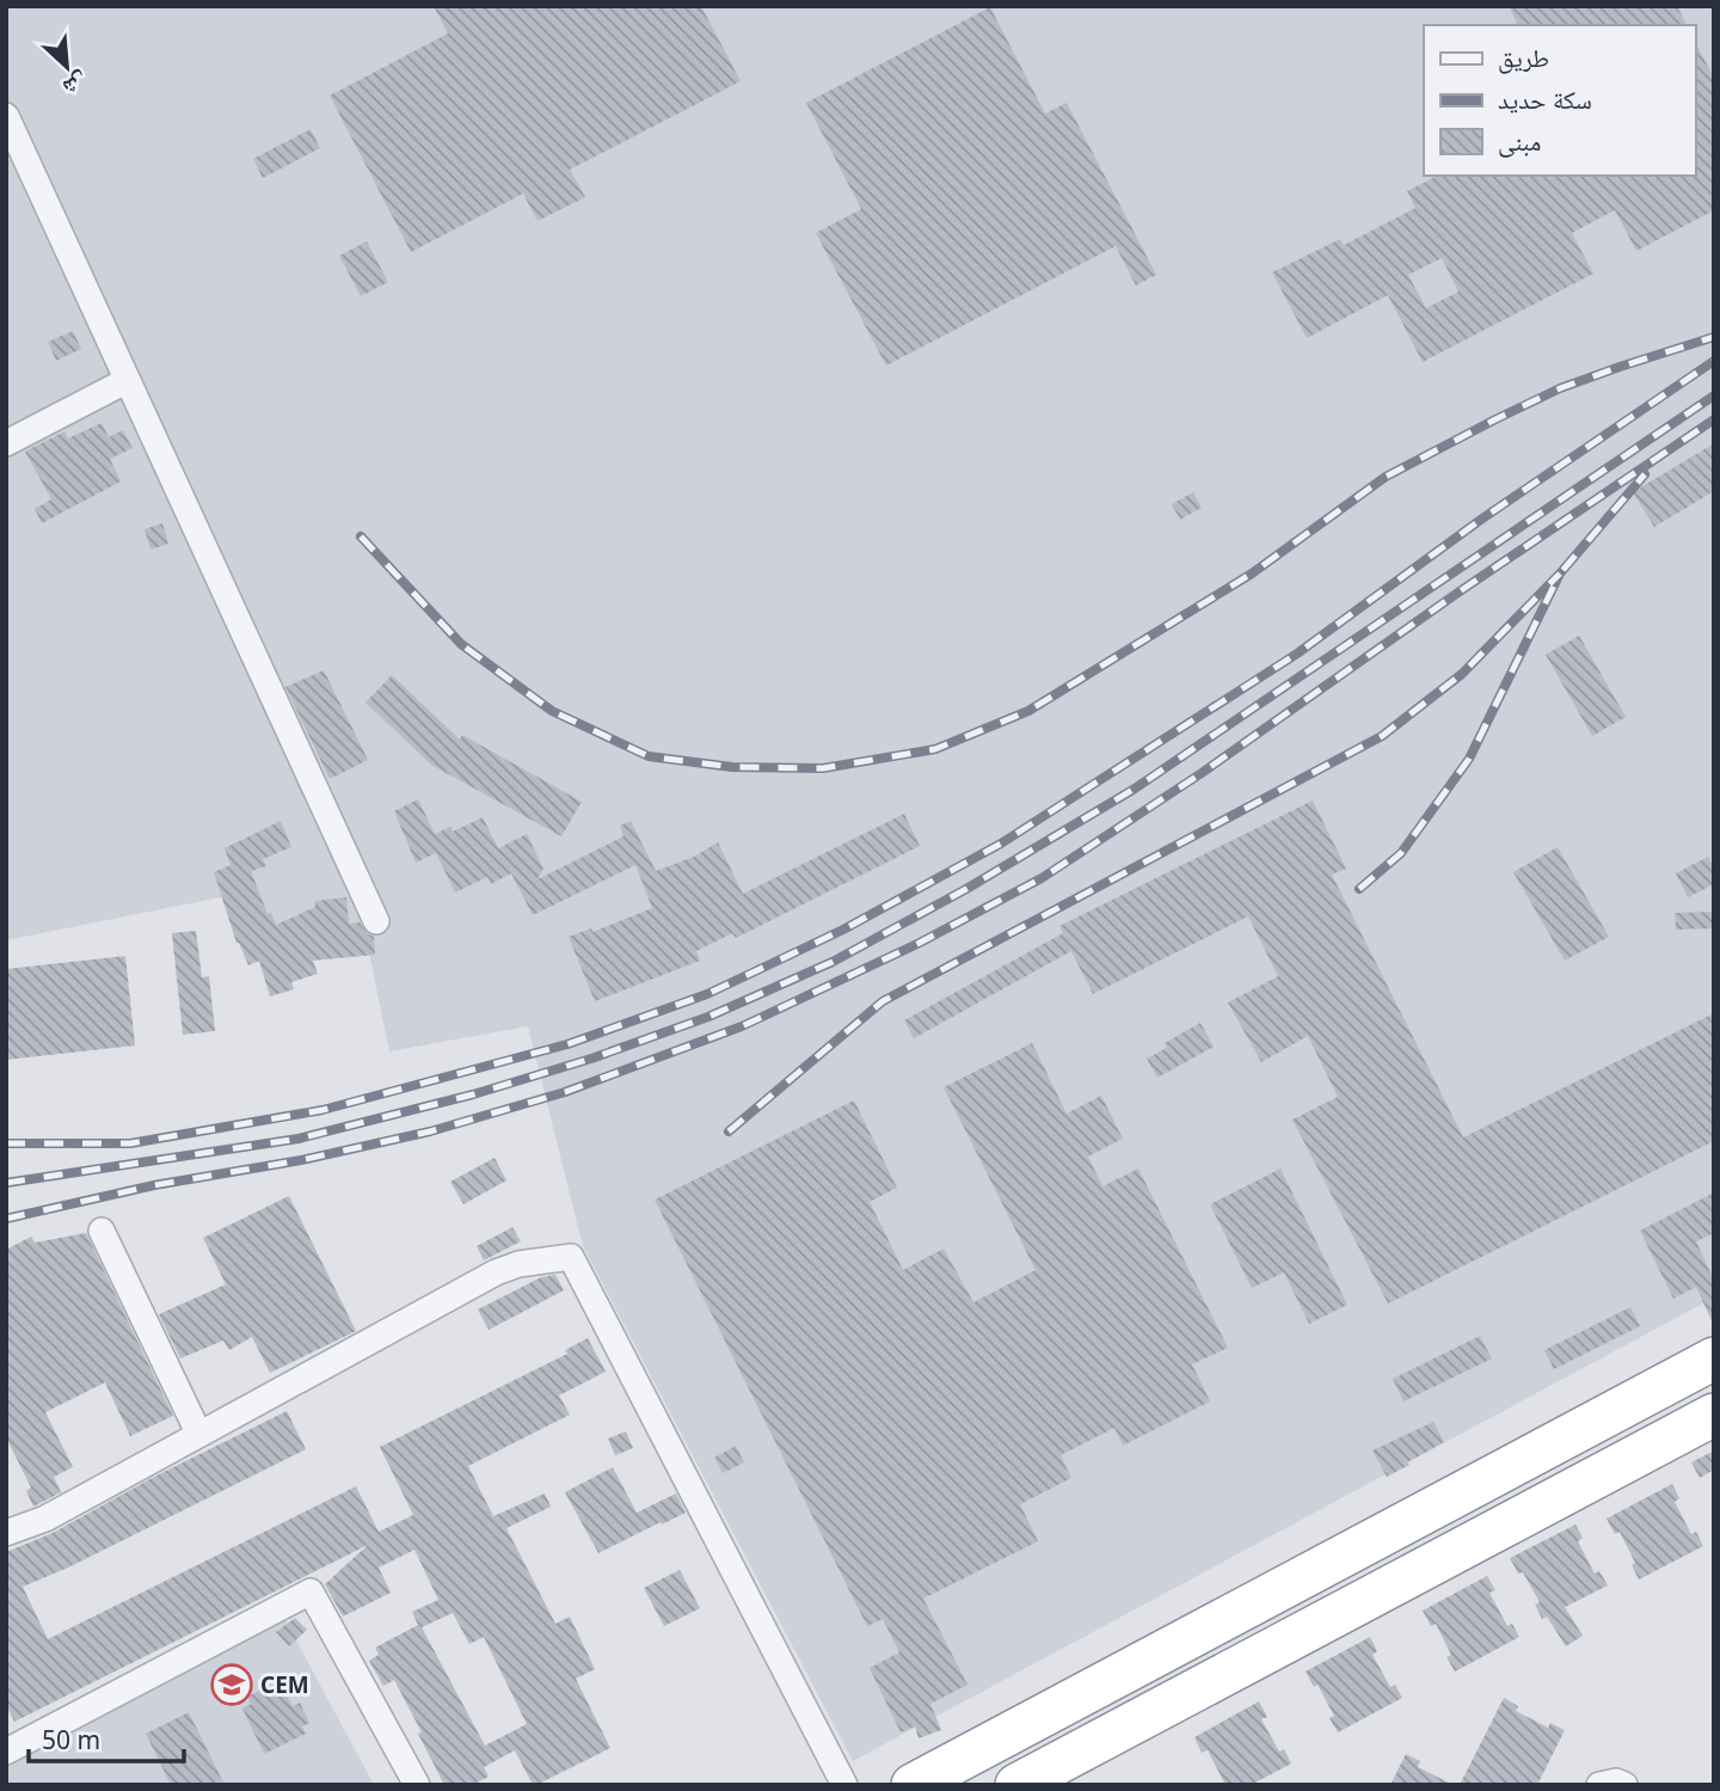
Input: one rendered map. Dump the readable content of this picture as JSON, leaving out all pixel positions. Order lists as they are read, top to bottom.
{
  "places": {
    "school or university": ["CEM"]
  },
  "legend": ["طريق", "سكة حديد", "مبنى"],
  "scale_bar": "50 m",
  "north": "bottom right"
}
